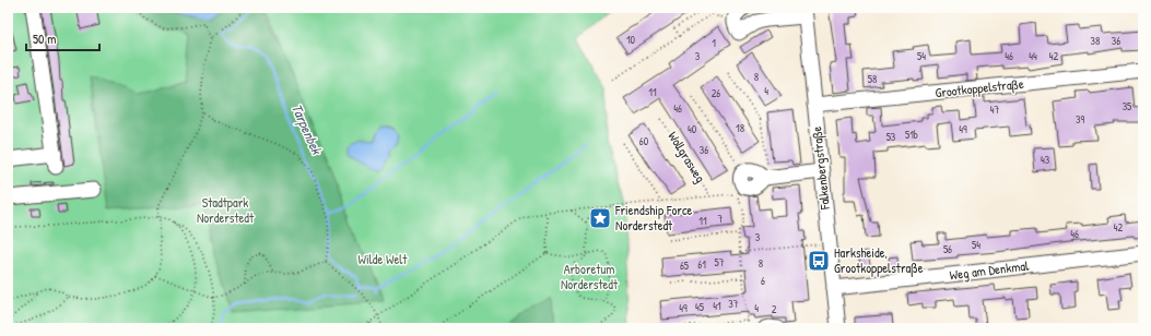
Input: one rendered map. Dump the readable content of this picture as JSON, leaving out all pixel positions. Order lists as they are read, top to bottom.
{
  "streets": {
    "street": ["Grootkoppelstraße", "Falkenbergstraße", "Weg am Denkmal"],
    "path": ["Wollgrasweg"]
  },
  "crossings": [
    ["Grootkoppelstraße", "Falkenbergstraße"],
    ["Falkenbergstraße", "Weg am Denkmal"]
  ],
  "water": ["Tarpenbek"],
  "parks": ["Stadtpark Norderstedt", "Wilde Welt", "Arboretum Norderstedt"],
  "places": {
    "place": ["Friendship Force Norderstedt"],
    "bus stop": ["Harksheide, Grootkoppelstraße"]
  },
  "house_numbers": [
    "10",
    "38",
    "36",
    "1",
    "3",
    "54",
    "46",
    "44",
    "42",
    "8",
    "58",
    "4",
    "11",
    "26",
    "35",
    "46",
    "47",
    "39",
    "18",
    "40",
    "49",
    "51b",
    "53",
    "60",
    "36",
    "43",
    "7",
    "11",
    "42",
    "46",
    "3",
    "54",
    "56",
    "57",
    "8",
    "61",
    "65",
    "6",
    "37",
    "41",
    "45",
    "49",
    "4",
    "2"
  ],
  "scale_bar": "50 m"
}
